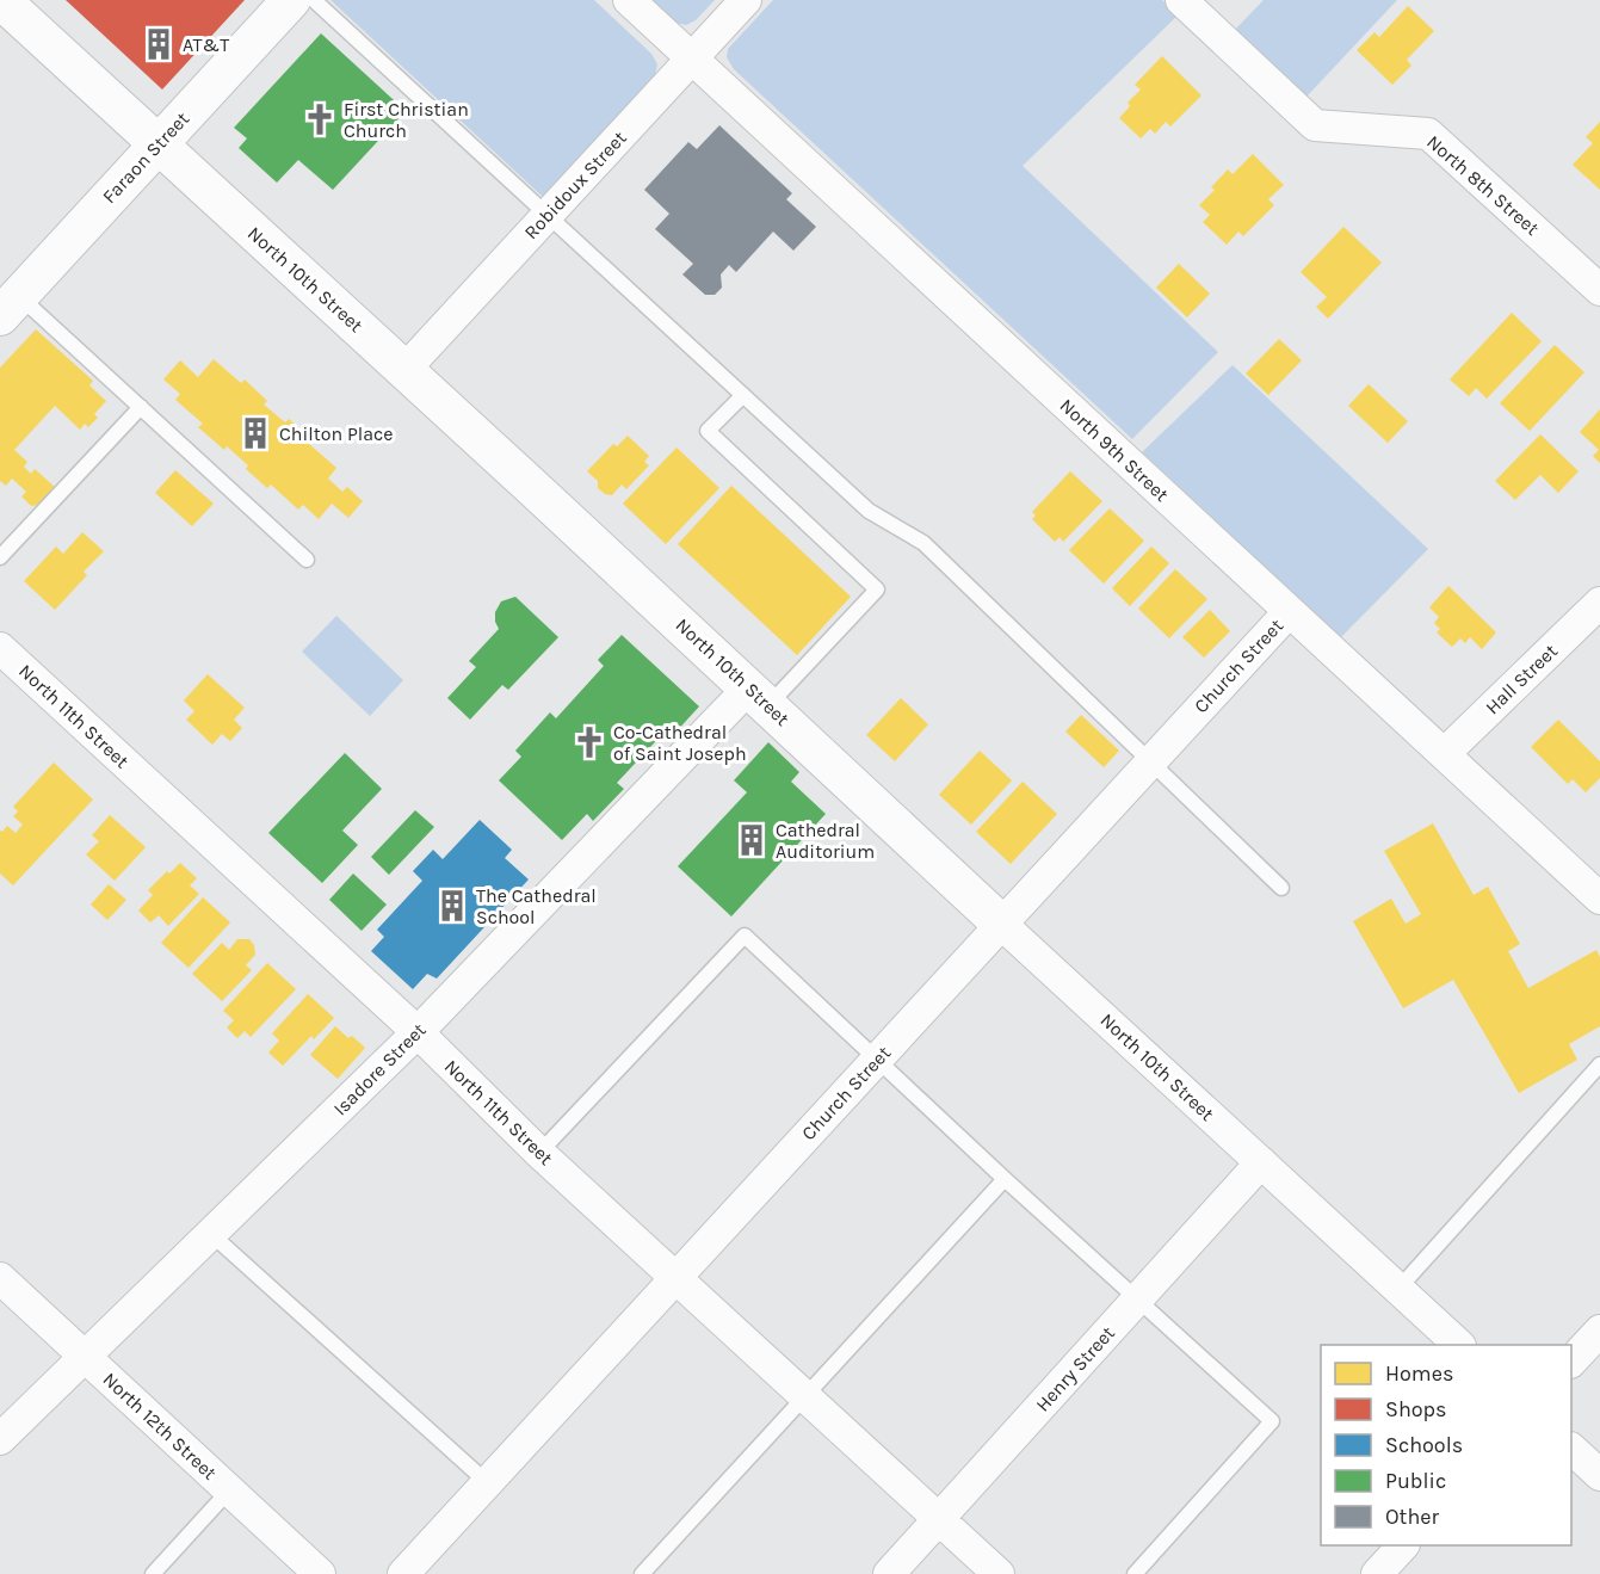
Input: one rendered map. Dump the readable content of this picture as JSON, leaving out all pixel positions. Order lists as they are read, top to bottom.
{
  "streets": {
    "street": [
      "Faraon Street",
      "Robidoux Street",
      "North 8th Street",
      "North 10th Street",
      "North 9th Street",
      "Church Street",
      "Hall Street",
      "North 11th Street",
      "Isadore Street",
      "Henry Street",
      "North 12th Street"
    ]
  },
  "crossings": [
    ["Faraon Street", "North 10th Street"],
    ["Robidoux Street", "North 10th Street"],
    ["Robidoux Street", "North 9th Street"],
    ["North 10th Street", "Church Street"],
    ["North 10th Street", "Isadore Street"],
    ["North 10th Street", "Henry Street"],
    ["North 9th Street", "Church Street"],
    ["North 9th Street", "Hall Street"],
    ["Church Street", "North 11th Street"],
    ["North 11th Street", "Isadore Street"],
    ["North 11th Street", "Henry Street"],
    ["Isadore Street", "North 12th Street"]
  ],
  "places": {
    "building": [
      "AT&T",
      "Chilton Place",
      "Cathedral Auditorium",
      "The Cathedral School"
    ],
    "church": ["First Christian Church", "Co-Cathedral of Saint Joseph"]
  },
  "legend": [
    "Homes",
    "Shops",
    "Schools",
    "Public",
    "Other"
  ]
}
